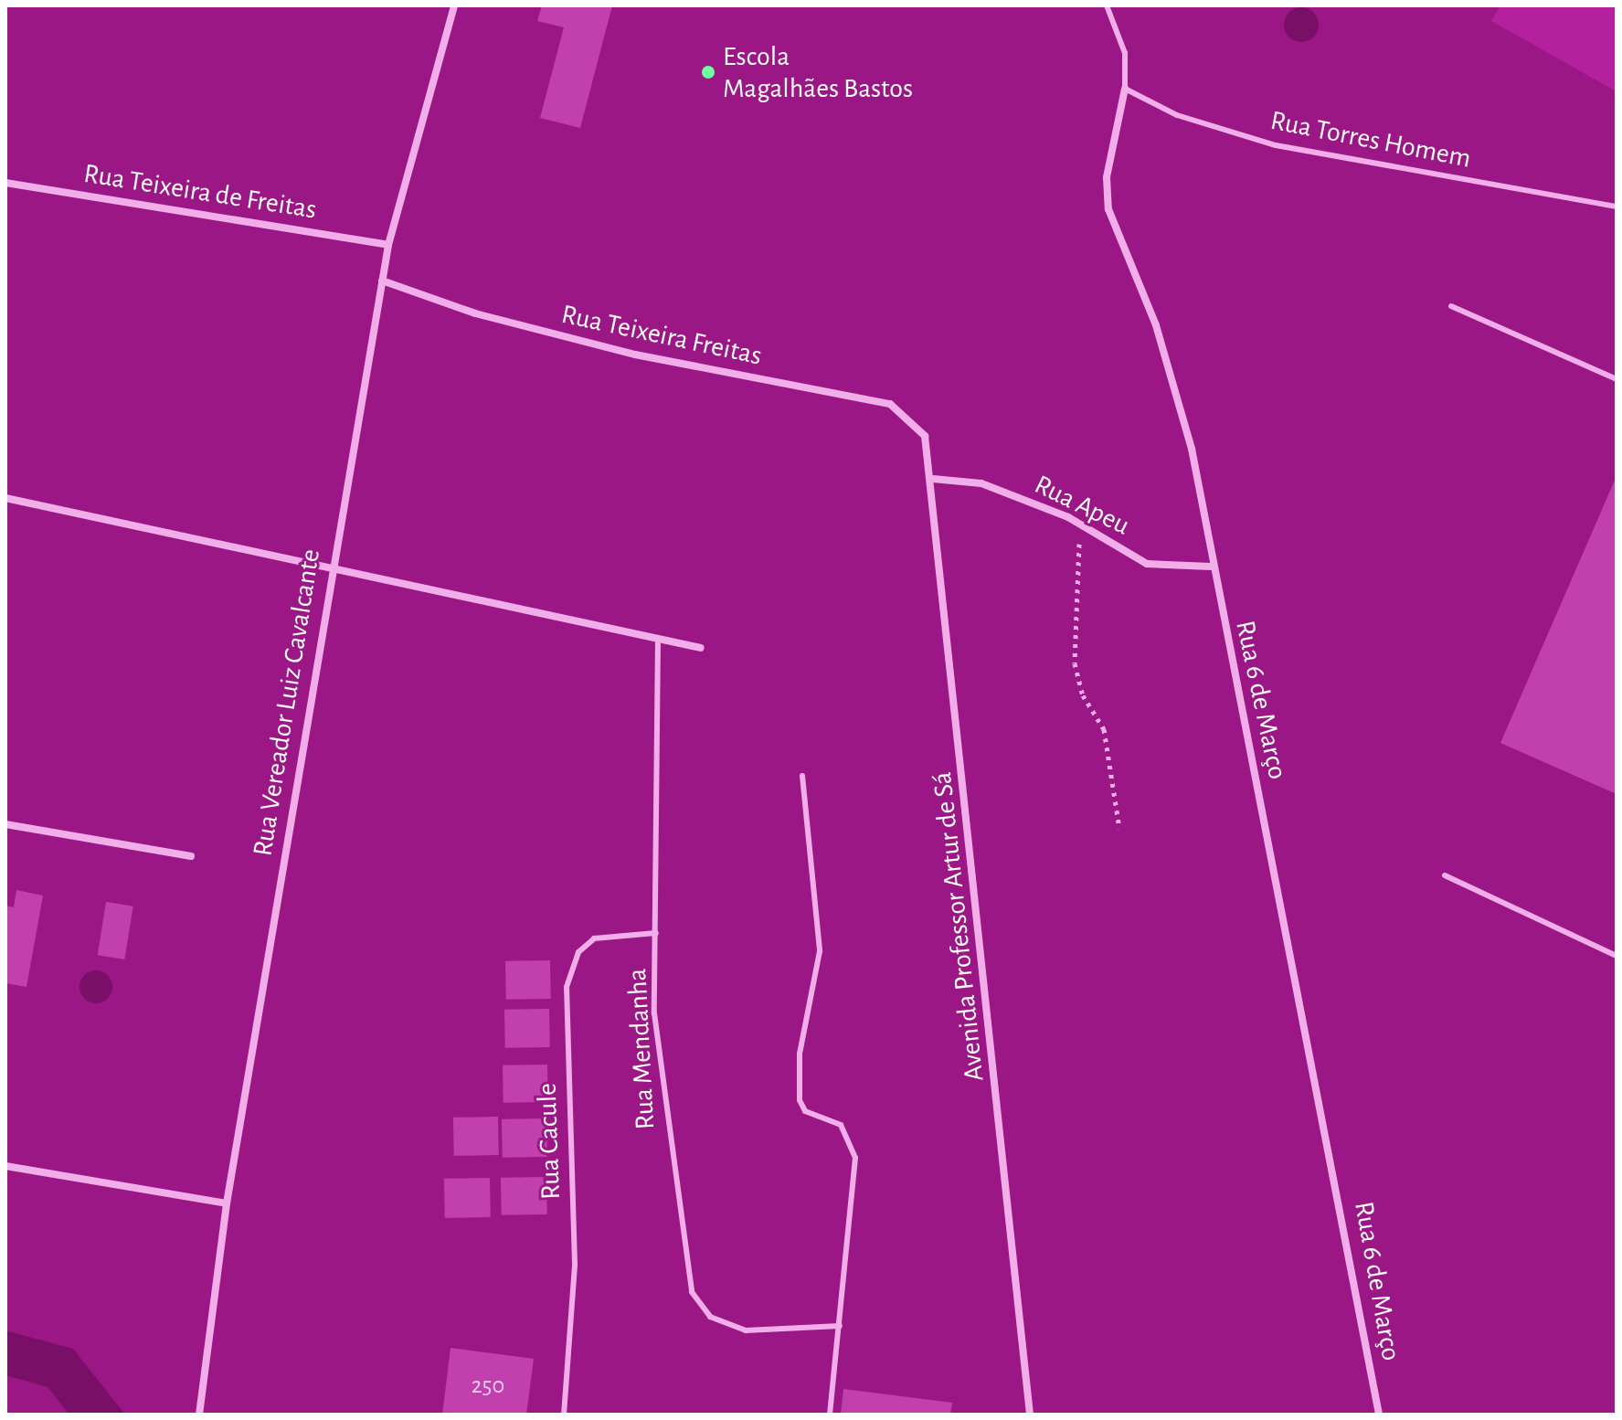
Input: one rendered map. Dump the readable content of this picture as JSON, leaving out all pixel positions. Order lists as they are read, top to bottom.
{
  "streets": {
    "street": [
      "Rua Teixeira de Freitas",
      "Rua Teixeira Freitas",
      "Rua Apeu",
      "Rua 6 de Março",
      "Rua Vereador Luiz Cavalcante",
      "Avenida Professor Artur de Sá"
    ],
    "lane": ["Rua Torres Homem", "Rua Mendanha", "Rua Cacule"]
  },
  "crossings": [
    ["Rua Torres Homem", "Rua 6 de Março"],
    ["Rua Teixeira de Freitas", "Rua Vereador Luiz Cavalcante"],
    ["Rua Teixeira Freitas", "Rua Vereador Luiz Cavalcante"],
    ["Rua Teixeira Freitas", "Avenida Professor Artur de Sá"],
    ["Rua Apeu", "Rua 6 de Março"],
    ["Rua Apeu", "Avenida Professor Artur de Sá"],
    ["Rua Mendanha", "Rua Cacule"]
  ],
  "places": ["Escola Magalhães Bastos"],
  "house_numbers": ["250"]
}
